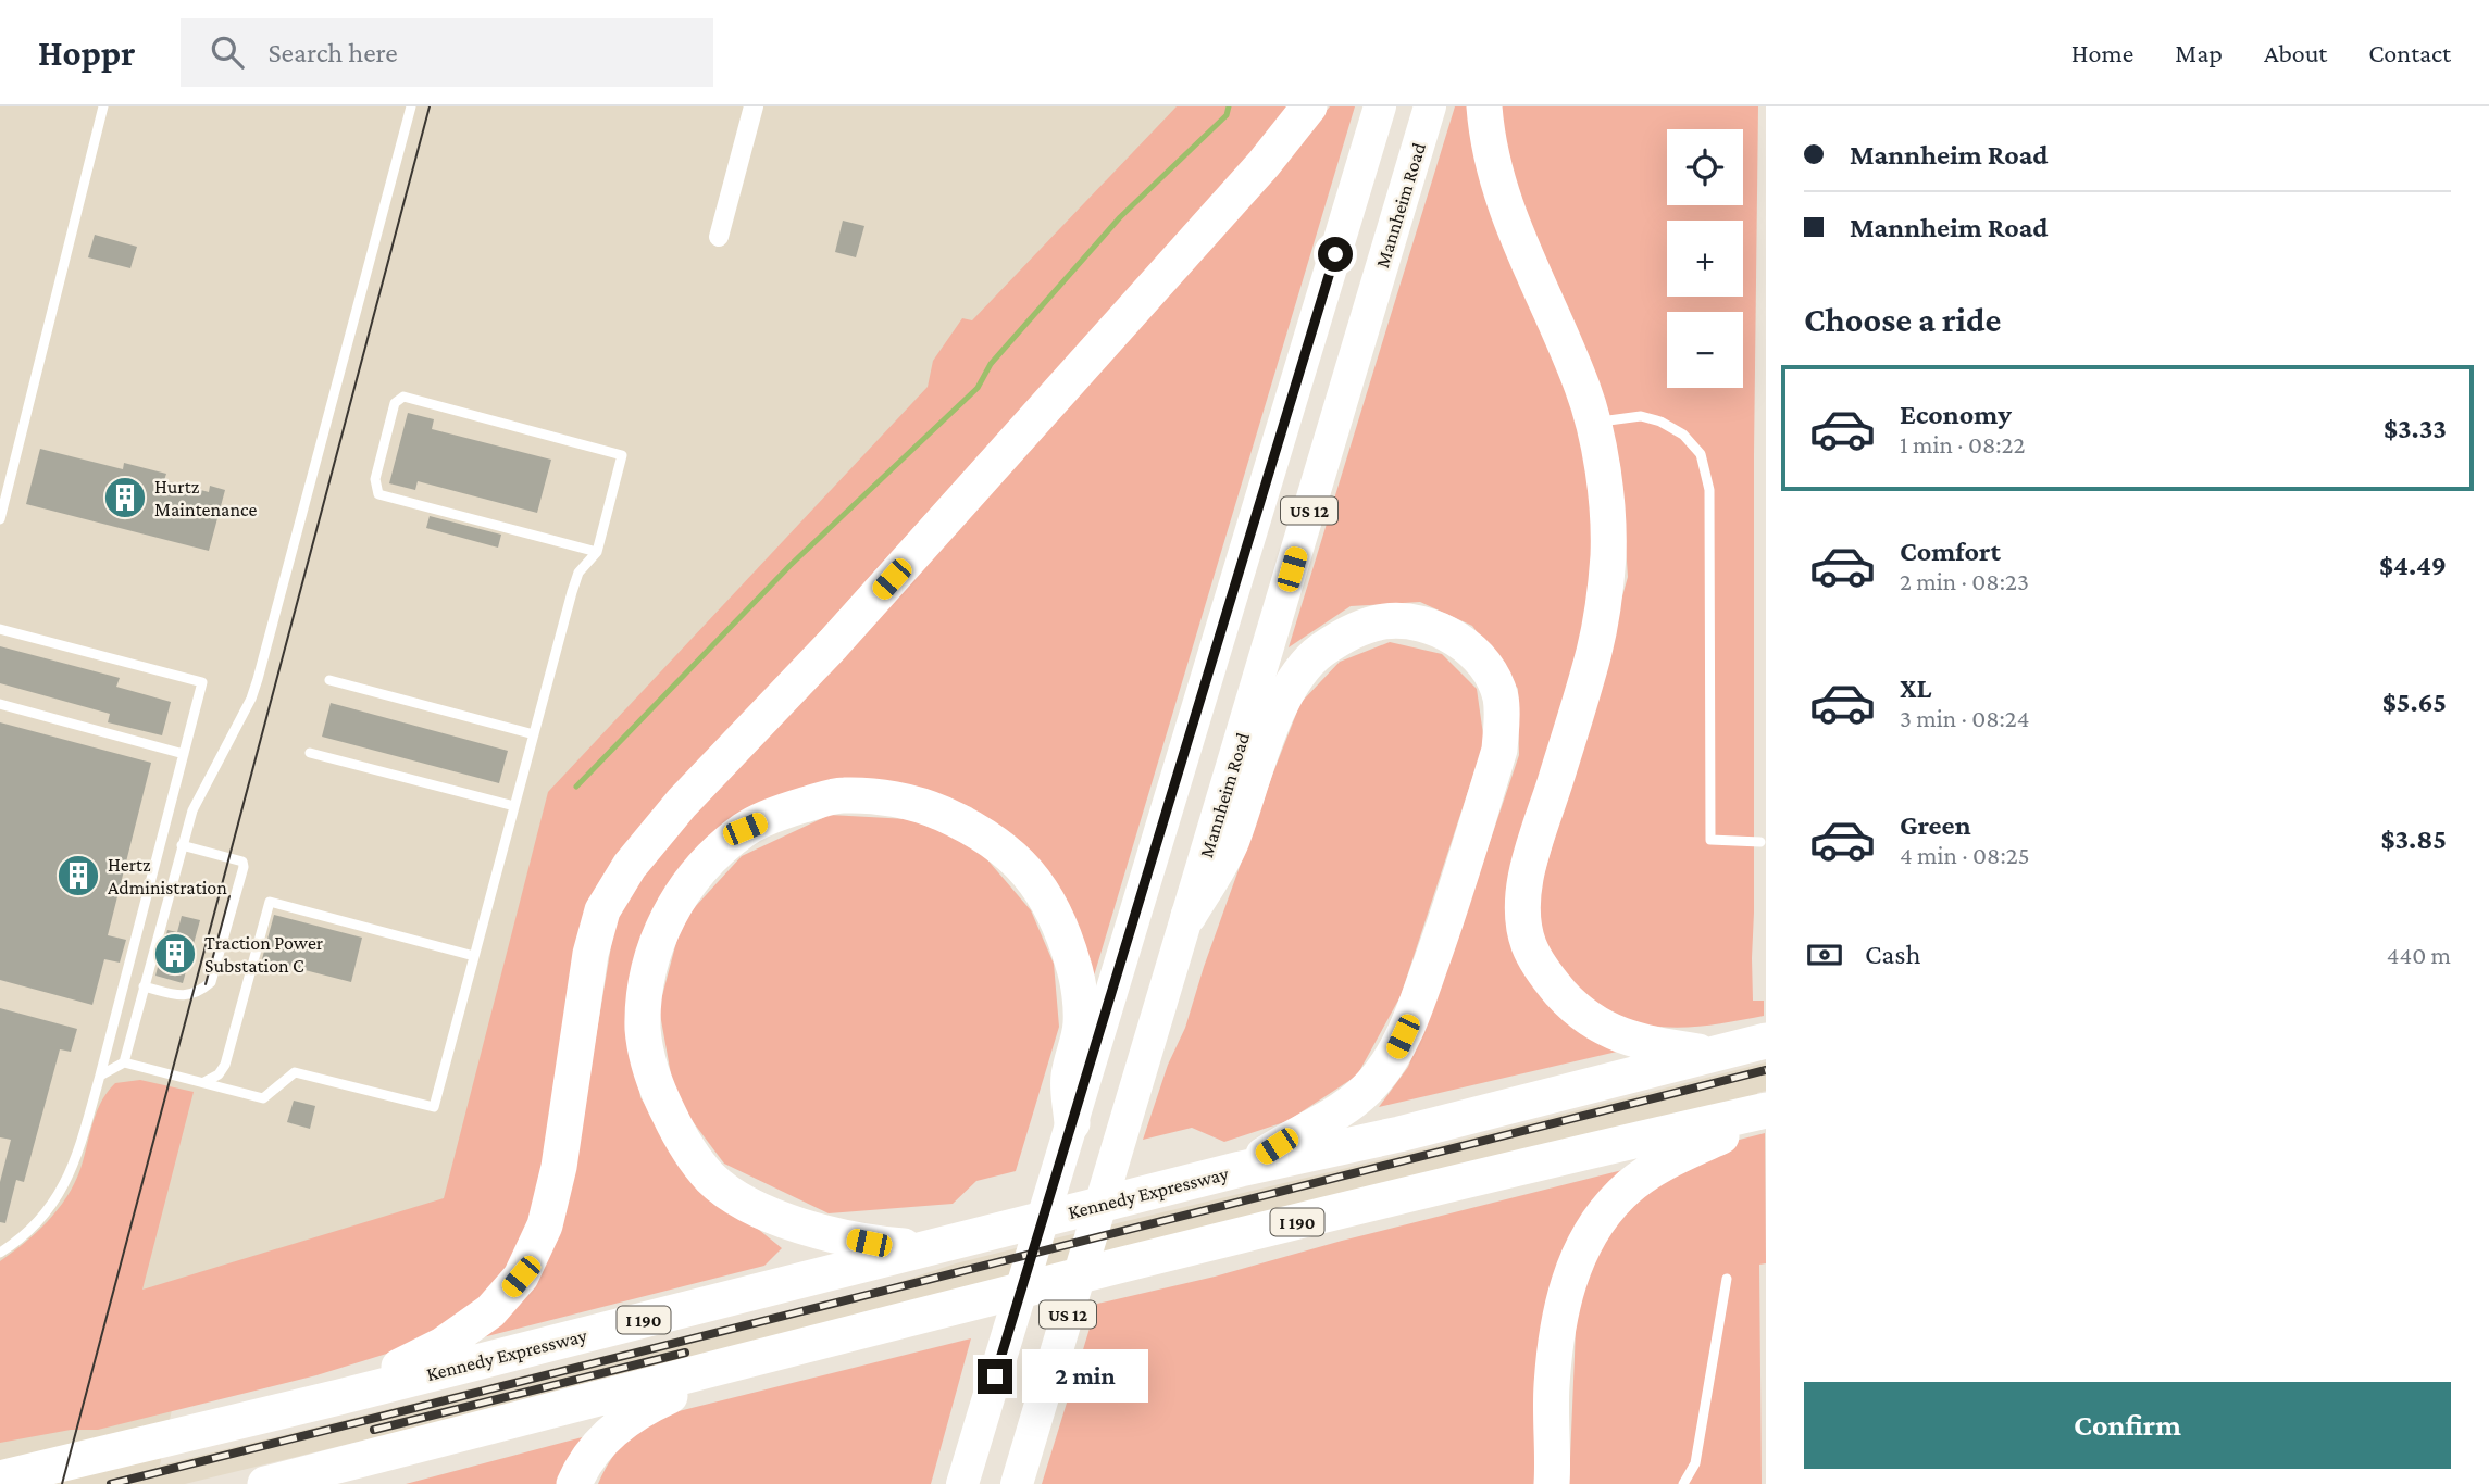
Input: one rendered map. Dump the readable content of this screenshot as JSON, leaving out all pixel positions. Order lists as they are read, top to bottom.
{
  "streets": {
    "highway": ["Kennedy Expressway", "I 190"],
    "main road": ["Mannheim Road", "US 12"]
  },
  "places": {
    "building": ["Hurtz Maintenance", "Hertz Administration", "Traction Power Substation C"]
  },
  "page": {
    "header": "Hoppr",
    "search": "Search here",
    "nav": [
      "Home",
      "Map",
      "About",
      "Contact"
    ],
    "banner": ["Mannheim Road", "Mannheim Road"],
    "map_buttons": ["+", "−"],
    "heading": "Choose a ride",
    "list": [
      {
        "name": "Economy",
        "note": "1 min · 08:22",
        "value": "$3.33"
      },
      {
        "name": "Comfort",
        "note": "2 min · 08:23",
        "value": "$4.49"
      },
      {
        "name": "XL",
        "note": "3 min · 08:24",
        "value": "$5.65"
      },
      {
        "name": "Green",
        "note": "4 min · 08:25",
        "value": "$3.85"
      }
    ],
    "pay": ["Cash", "440 m"],
    "bubble": "2 min",
    "buttons": "Confirm"
  }
}
